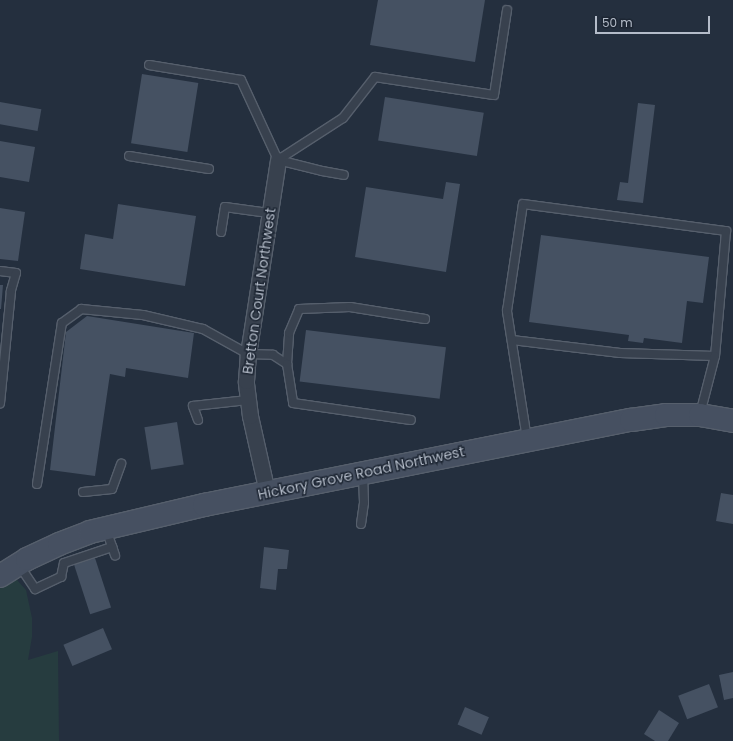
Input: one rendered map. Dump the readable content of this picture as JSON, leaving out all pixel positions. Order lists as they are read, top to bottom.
{
  "streets": {
    "street": ["Bretton Court Northwest", "Hickory Grove Road Northwest"]
  },
  "crossings": [
    ["Bretton Court Northwest", "Hickory Grove Road Northwest"]
  ],
  "scale_bar": "50 m"
}
